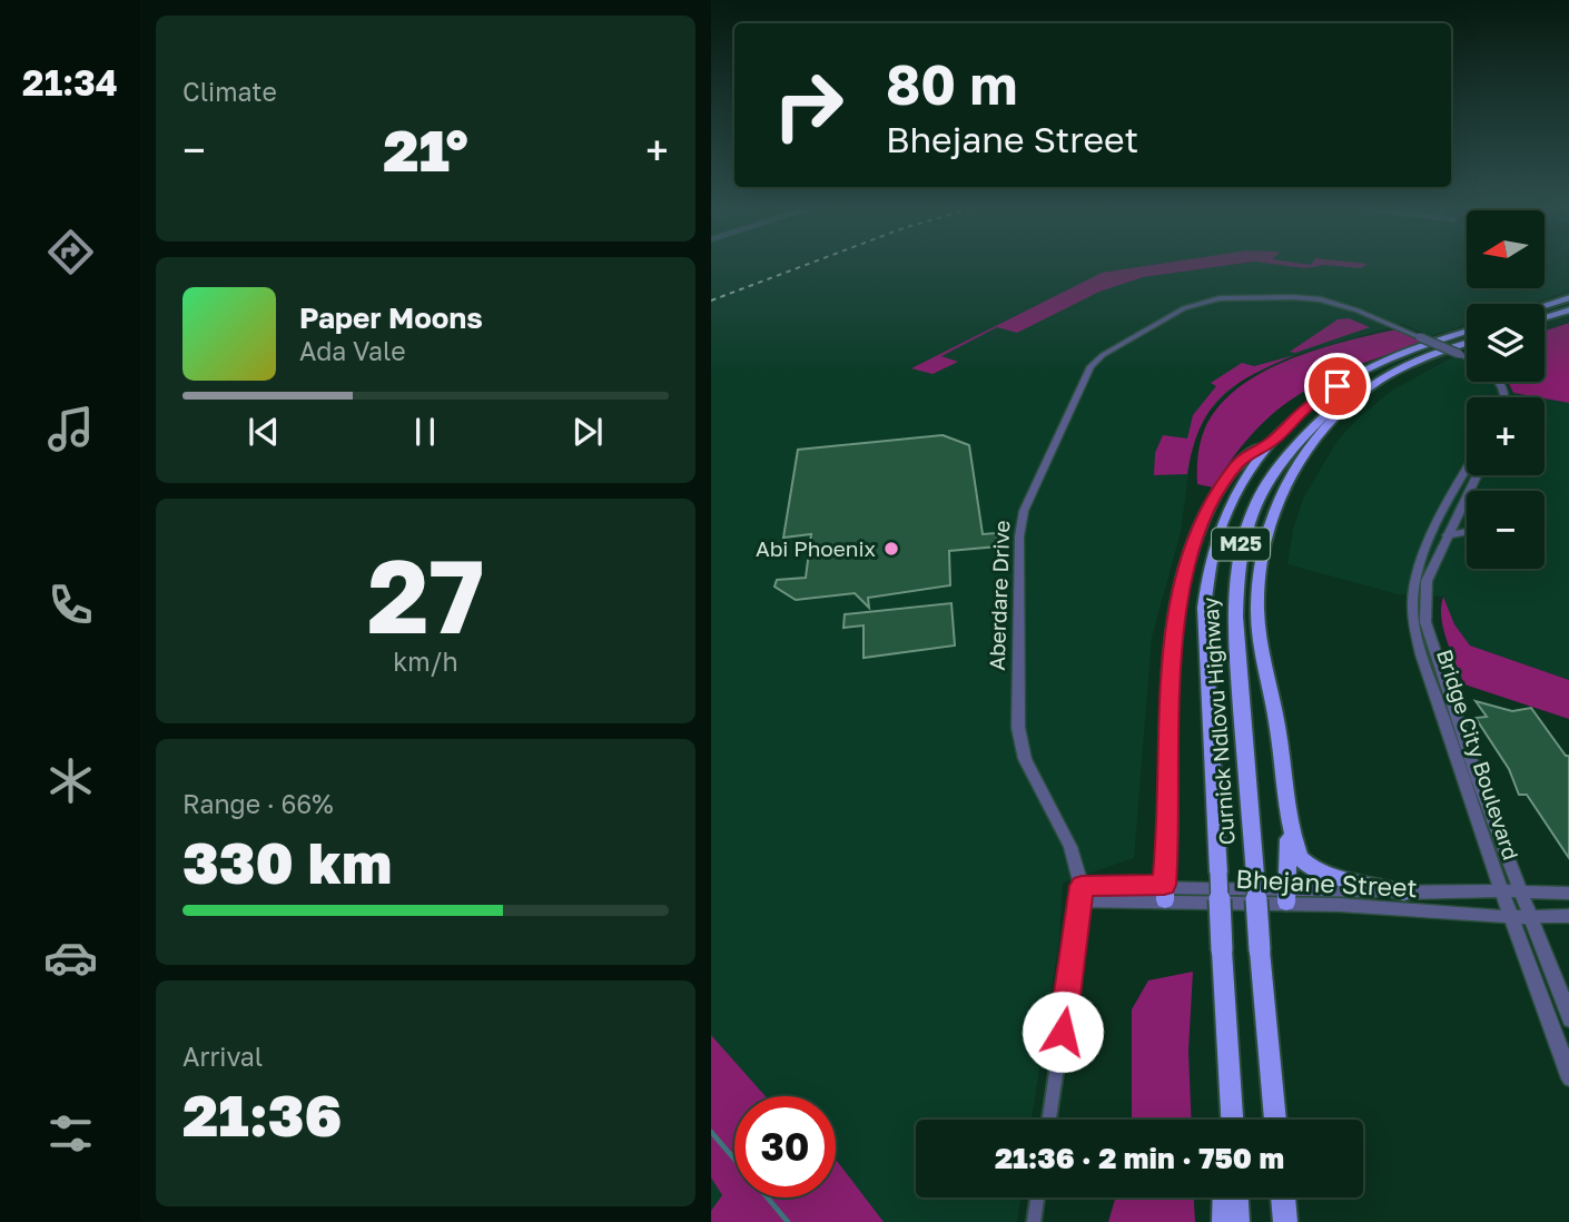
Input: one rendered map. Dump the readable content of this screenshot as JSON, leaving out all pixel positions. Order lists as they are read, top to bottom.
{
  "streets": {
    "main road": ["M25", "Curnick Ndlovu Highway"],
    "street": ["Aberdare Drive", "Bridge City Boulevard", "Bhejane Street"]
  },
  "crossings": [
    ["Aberdare Drive", "Bhejane Street"],
    ["Bridge City Boulevard", "Bhejane Street"]
  ],
  "places": ["Abi Phoenix"],
  "north": "left",
  "page": {
    "tabs": "21:34",
    "tile": [
      "Climate",
      ["27", "km/h"],
      ["Range · 66%", "330 km"],
      ["Arrival", "21:36"]
    ],
    "turn": ["80 m", "Bhejane Street"],
    "heat": ["−", "21°", "+"],
    "map_buttons": ["+", "−"],
    "song": ["Paper Moons", "Ada Vale"],
    "limit": "30",
    "trip": "21:36 · 2 min · 750 m"
  }
}
